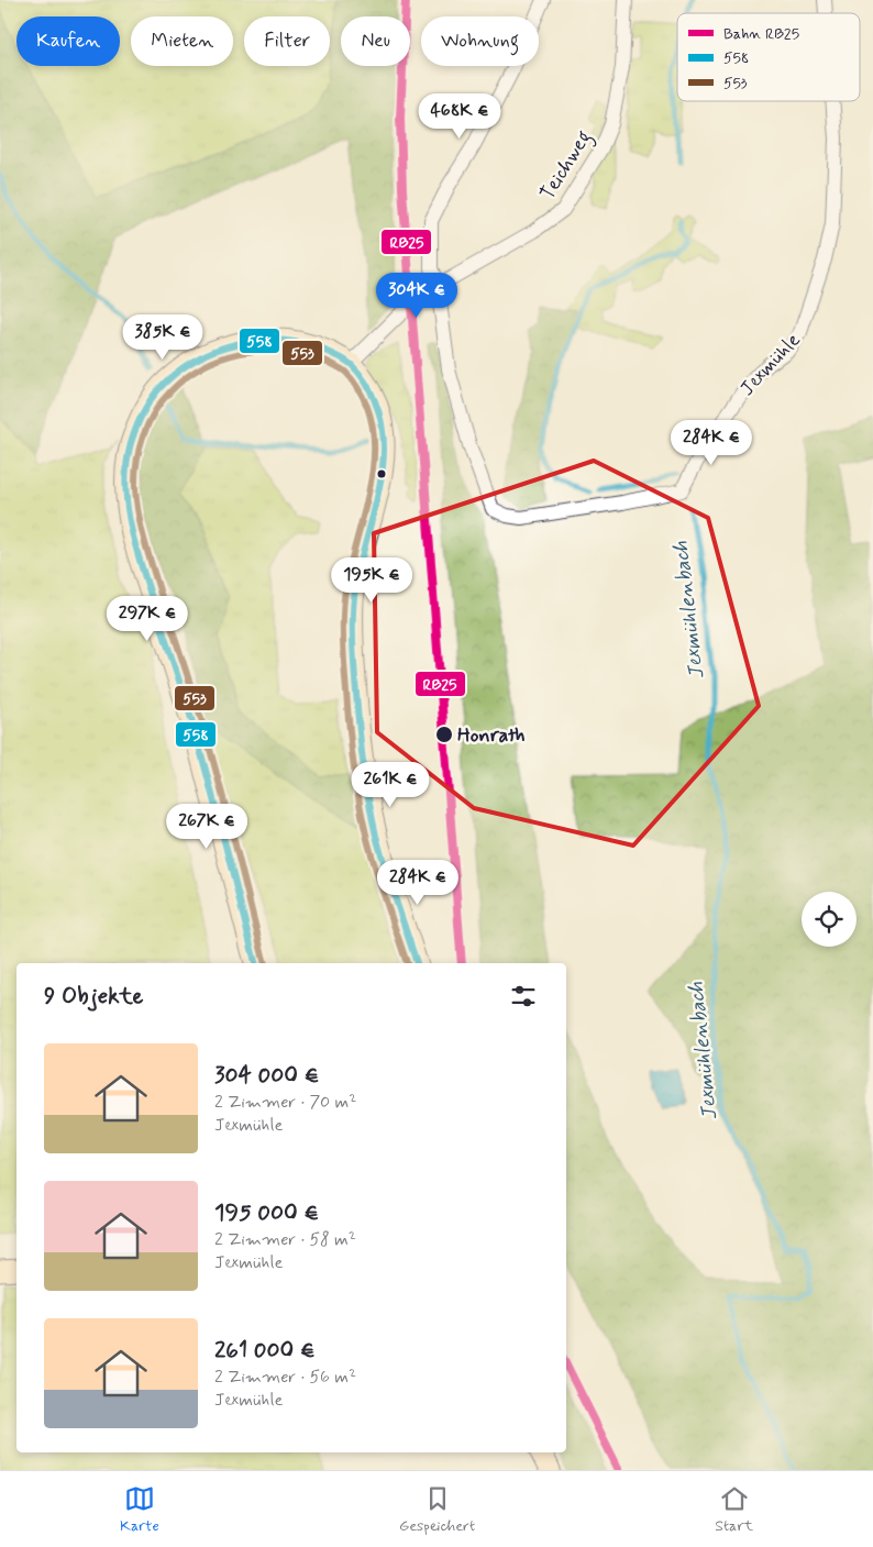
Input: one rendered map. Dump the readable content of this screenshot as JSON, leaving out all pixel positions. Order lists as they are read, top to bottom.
{
  "streets": {
    "street": ["Teichweg", "Jexmühle"]
  },
  "crossings": [
    ["Teichweg", "Jexmühle"]
  ],
  "water": ["Jexmühlenbach"],
  "places": ["Honrath"],
  "lines": ["rail line RB25", "transit line 558", "transit line 553"],
  "legend": ["Bahn RB25", "558", "553"],
  "page": {
    "chip": [
      "Kaufen",
      "Mieten",
      "Filter",
      "Neu",
      "Wohnung"
    ],
    "price": [
      "468K €",
      "304K €",
      "385K €",
      "284K €",
      "195K €",
      "297K €",
      "261K €",
      "267K €",
      "284K €"
    ],
    "heading": "9 Objekte",
    "list": [
      {
        "name": "304 000 €",
        "note": "2 Zimmer · 70 m² · Jexmühle"
      },
      {
        "name": "195 000 €",
        "note": "2 Zimmer · 58 m² · Jexmühle"
      },
      {
        "name": "261 000 €",
        "note": "2 Zimmer · 56 m² · Jexmühle"
      }
    ],
    "tabs": ["Karte", "Gespeichert", "Start"]
  }
}
